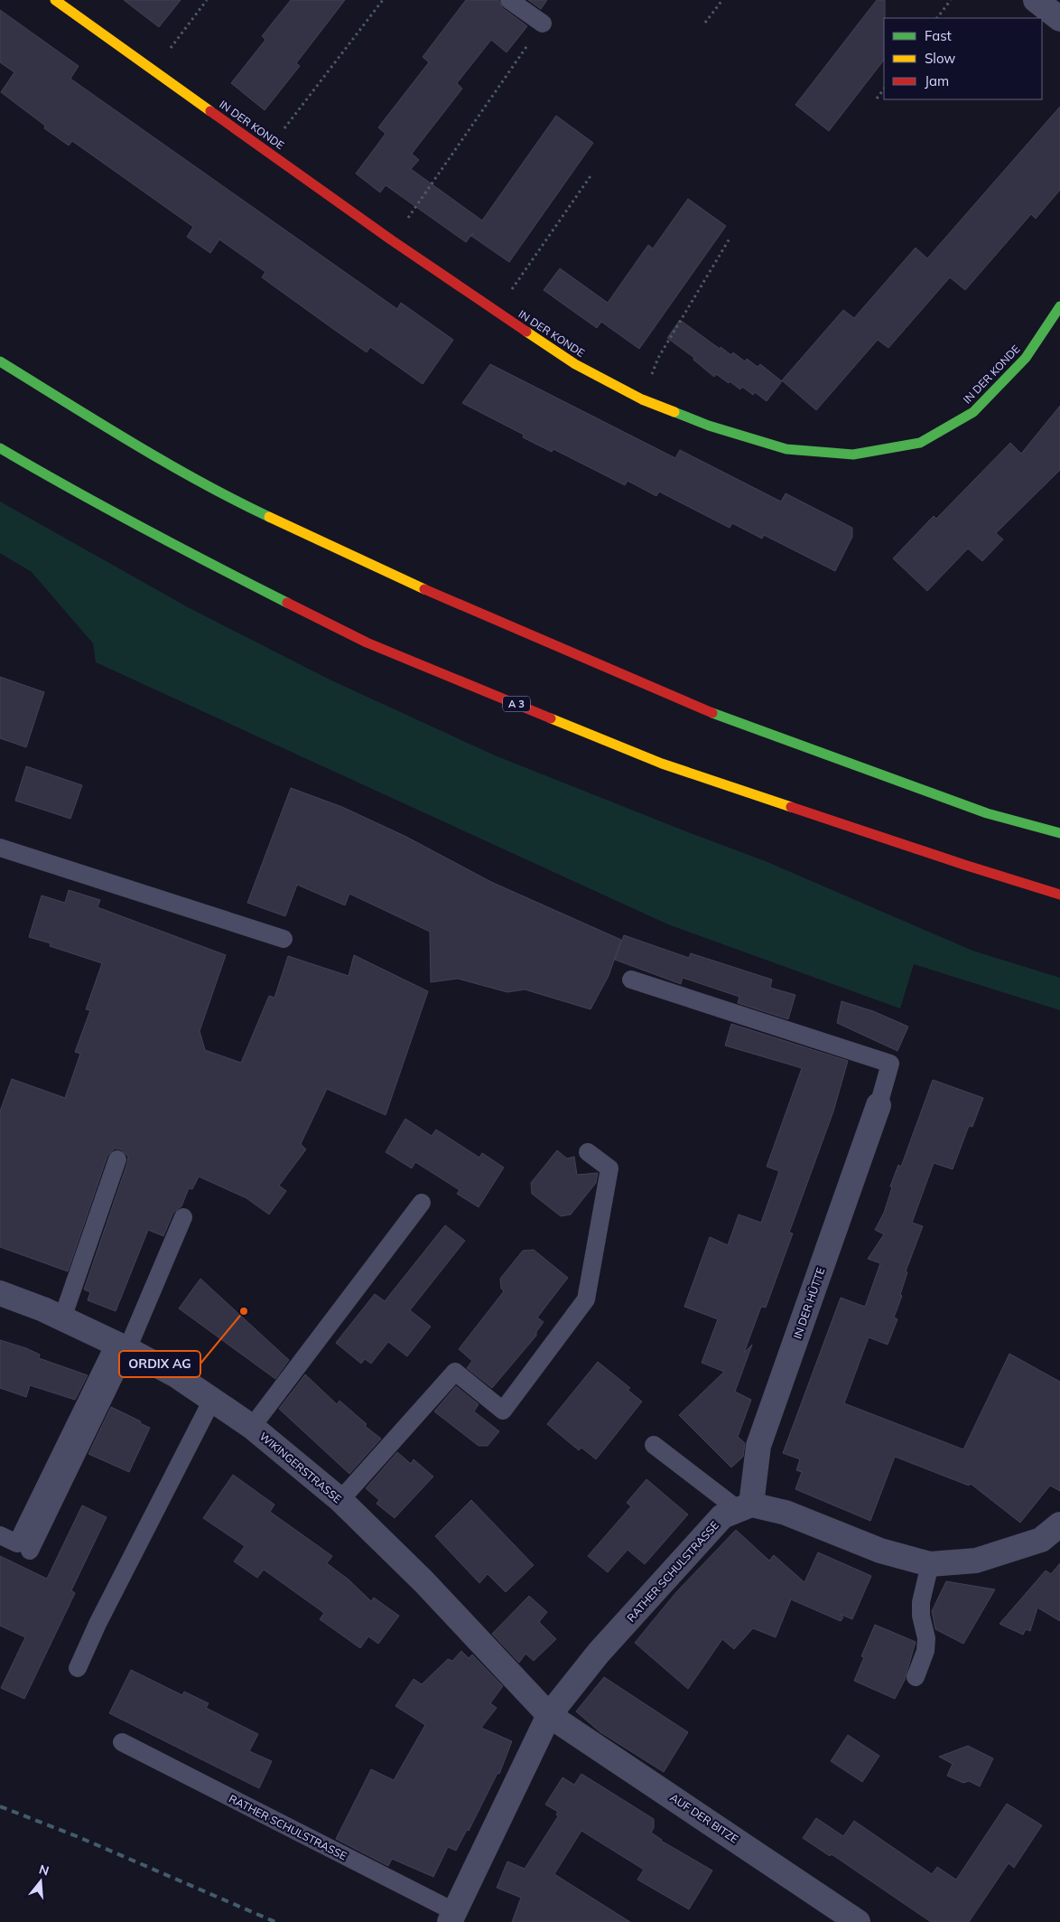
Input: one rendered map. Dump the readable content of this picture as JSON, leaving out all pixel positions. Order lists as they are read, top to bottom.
{
  "streets": {
    "main road": ["IN DER KONDE", "A 3"],
    "street": [
      "IN DER HÜTTE",
      "WIKINGERSTRASSE",
      "RATHER SCHULSTRASSE",
      "AUF DER BITZE"
    ]
  },
  "crossings": [
    ["IN DER HÜTTE", "RATHER SCHULSTRASSE"],
    ["WIKINGERSTRASSE", "RATHER SCHULSTRASSE"],
    ["WIKINGERSTRASSE", "AUF DER BITZE"],
    ["RATHER SCHULSTRASSE", "AUF DER BITZE"]
  ],
  "places": ["ORDIX AG"],
  "legend": ["Fast", "Slow", "Jam"],
  "north": "top"
}
